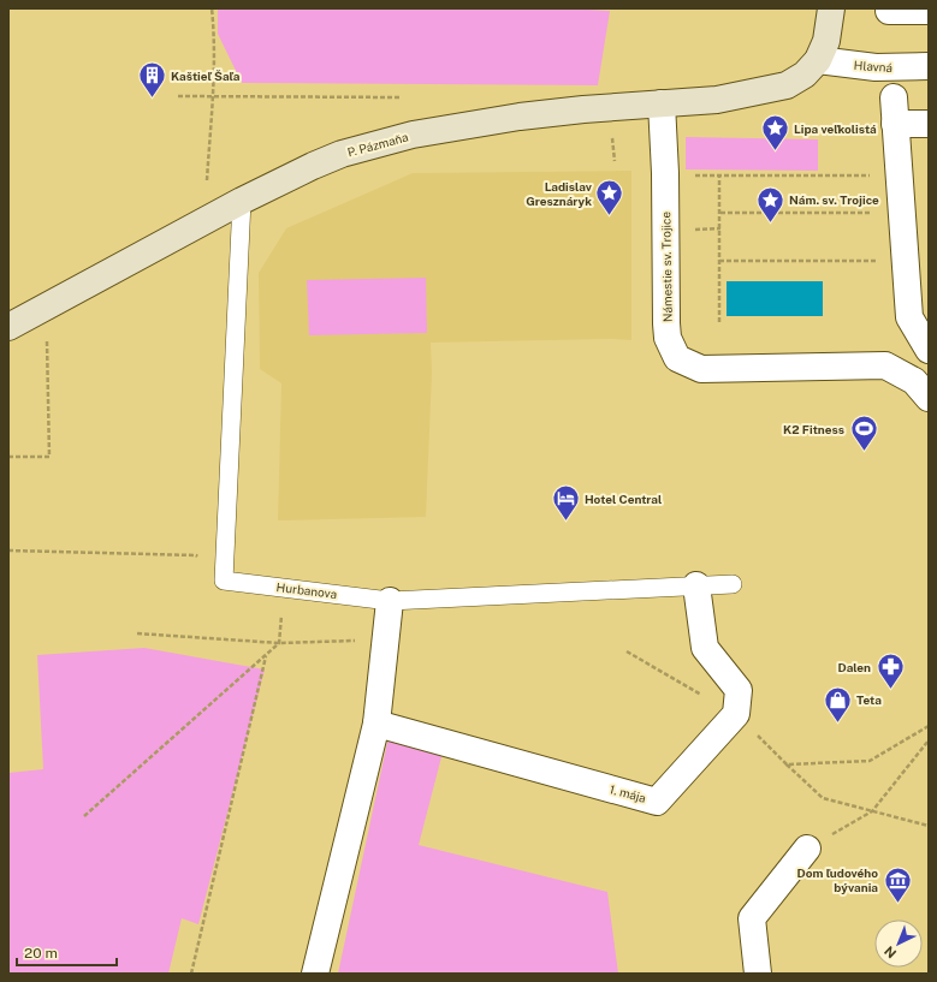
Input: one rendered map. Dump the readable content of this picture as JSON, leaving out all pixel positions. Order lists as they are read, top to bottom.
{
  "streets": {
    "main road": ["P. Pázmaňa"],
    "street": ["Hlavná", "Námestie sv. Trojice", "1. mája"],
    "lane": ["Hurbanova"]
  },
  "crossings": [
    ["Hlavná", "P. Pázmaňa"],
    ["P. Pázmaňa", "Námestie sv. Trojice"]
  ],
  "places": {
    "building": ["Kaštieľ Šaľa"],
    "place": ["Lipa veľkolistá", "Ladislav Gresznáryk", "Nám. sv. Trojice"],
    "sports": ["K2 Fitness"],
    "hotel": ["Hotel Central"],
    "pharmacy": ["Dalen"],
    "shop": ["Teta"],
    "museum": ["Dom ľudového bývania"]
  },
  "scale_bar": "20 m",
  "north": "bottom left"
}
